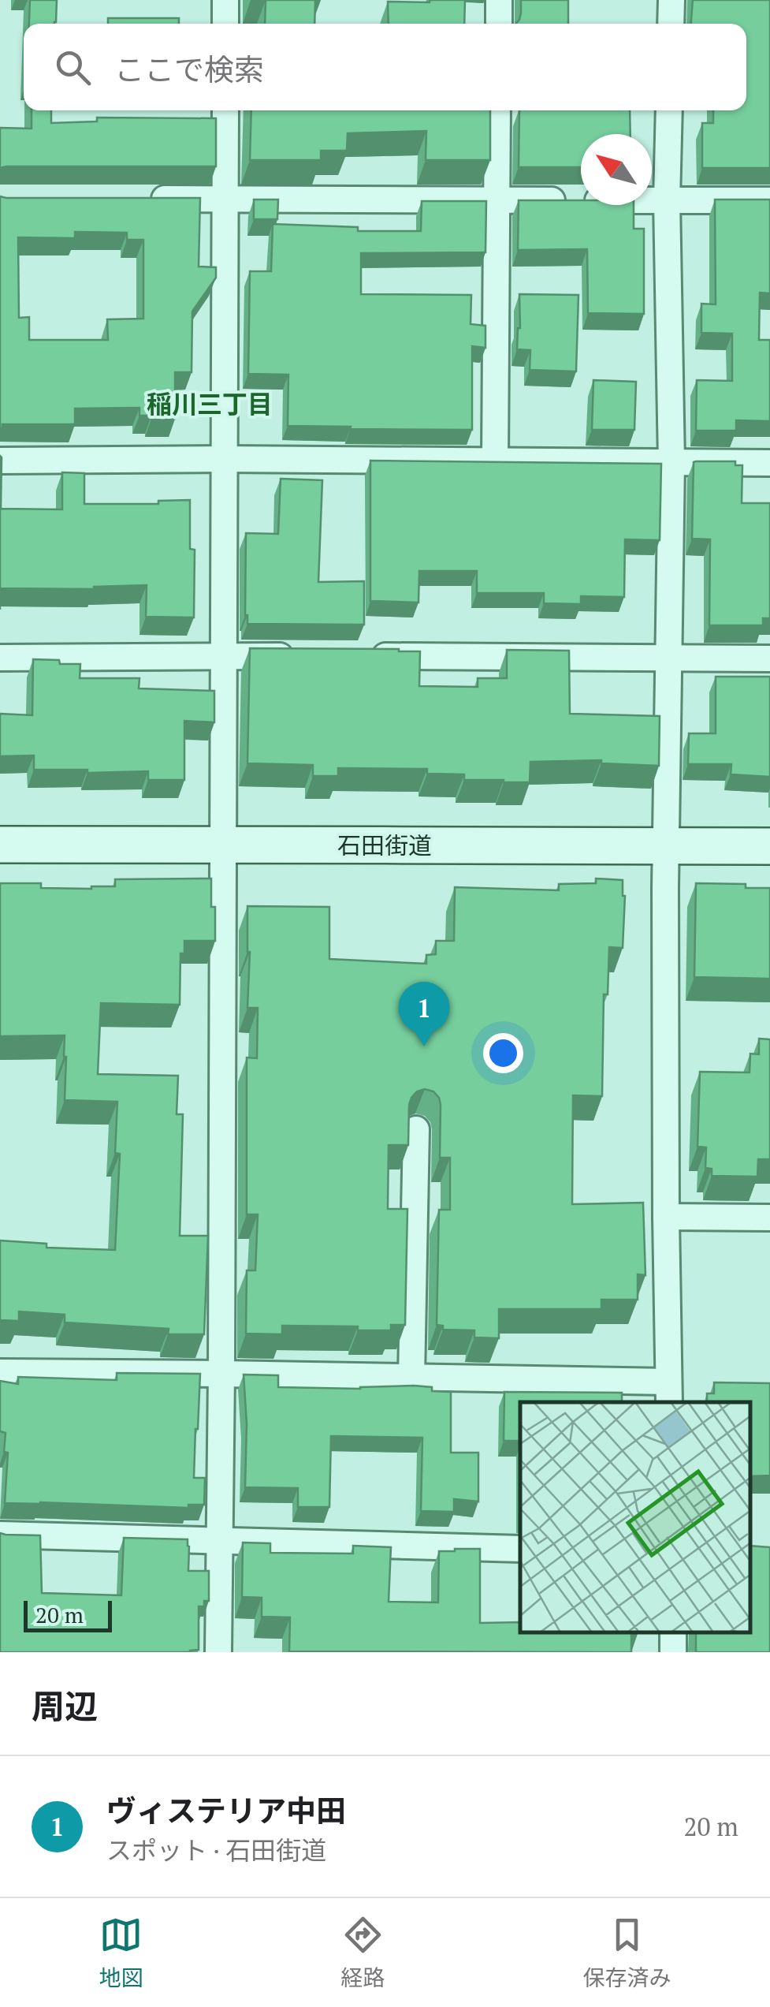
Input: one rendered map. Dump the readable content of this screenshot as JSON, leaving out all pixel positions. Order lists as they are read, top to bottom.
{
  "streets": {
    "street": ["石田街道"]
  },
  "districts": ["稲川三丁目"],
  "scale_bar": "20 m",
  "north": "top left",
  "page": {
    "search": "ここで検索",
    "pins": "1",
    "scale": "20 m",
    "heading": "周辺",
    "list": [
      {
        "mark": "1",
        "name": "ヴィステリア中田",
        "note": "スポット · 石田街道",
        "value": "20 m"
      }
    ],
    "nav": ["地図", "経路", "保存済み"]
  }
}
